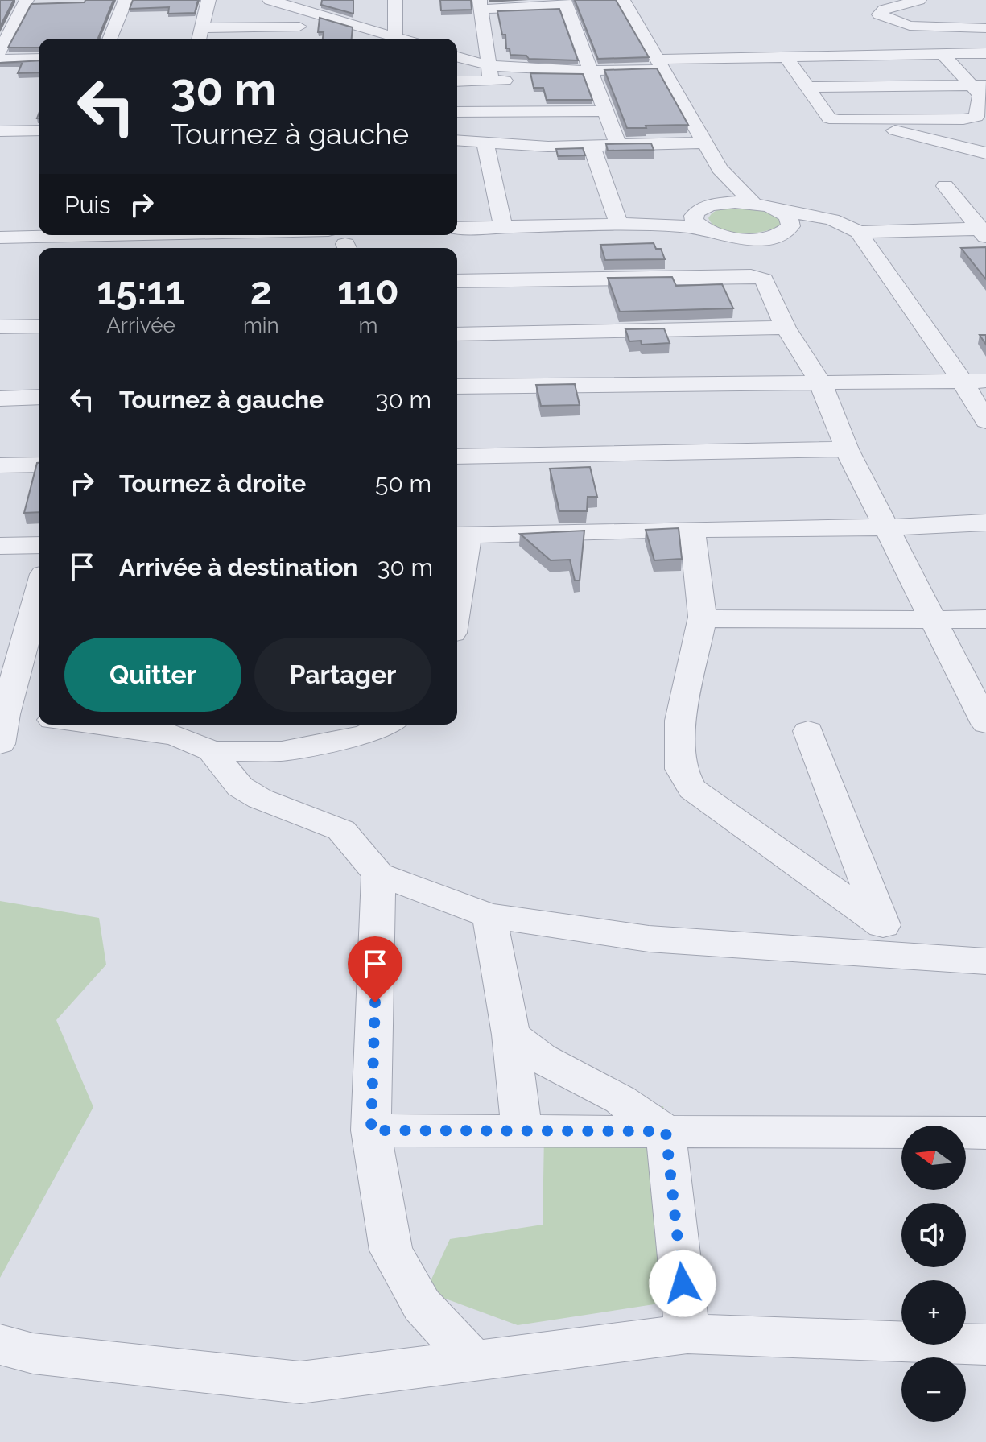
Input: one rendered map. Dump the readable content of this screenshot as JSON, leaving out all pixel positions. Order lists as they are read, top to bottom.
{
  "north": "left",
  "page": {
    "turn": ["30 m", "Tournez à gauche"],
    "then": "Puis",
    "eta": [
      "15:11",
      "Arrivée",
      "2",
      "min",
      "110",
      "m"
    ],
    "list": [
      {
        "name": "Tournez à gauche",
        "value": "30 m"
      },
      {
        "name": "Tournez à droite",
        "value": "50 m"
      },
      {
        "name": "Arrivée à destination",
        "value": "30 m"
      }
    ],
    "buttons": ["Quitter", "Partager"],
    "map_buttons": ["+", "−"]
  }
}
